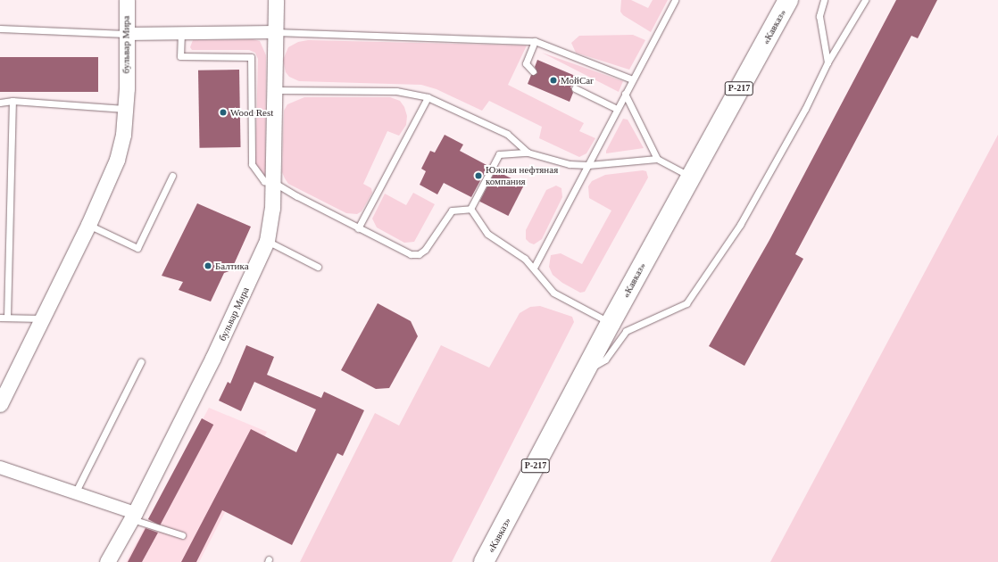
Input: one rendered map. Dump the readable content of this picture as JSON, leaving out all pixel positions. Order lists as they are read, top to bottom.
{
  "streets": {
    "highway": ["«Кавказ»", "Р-217"],
    "street": ["бульвар Мира"]
  },
  "places": [
    "МойCar",
    "Wood Rest",
    "Южная нефтяная компания",
    "Балтика"
  ]
}
